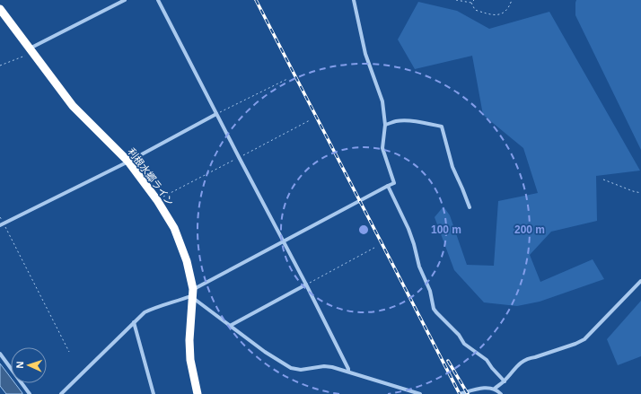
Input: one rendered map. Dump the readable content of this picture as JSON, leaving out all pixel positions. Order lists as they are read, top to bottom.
{
  "streets": {
    "highway": ["利根水郷ライン"]
  },
  "north": "left",
  "rings": ["100 m", "200 m"]
}
